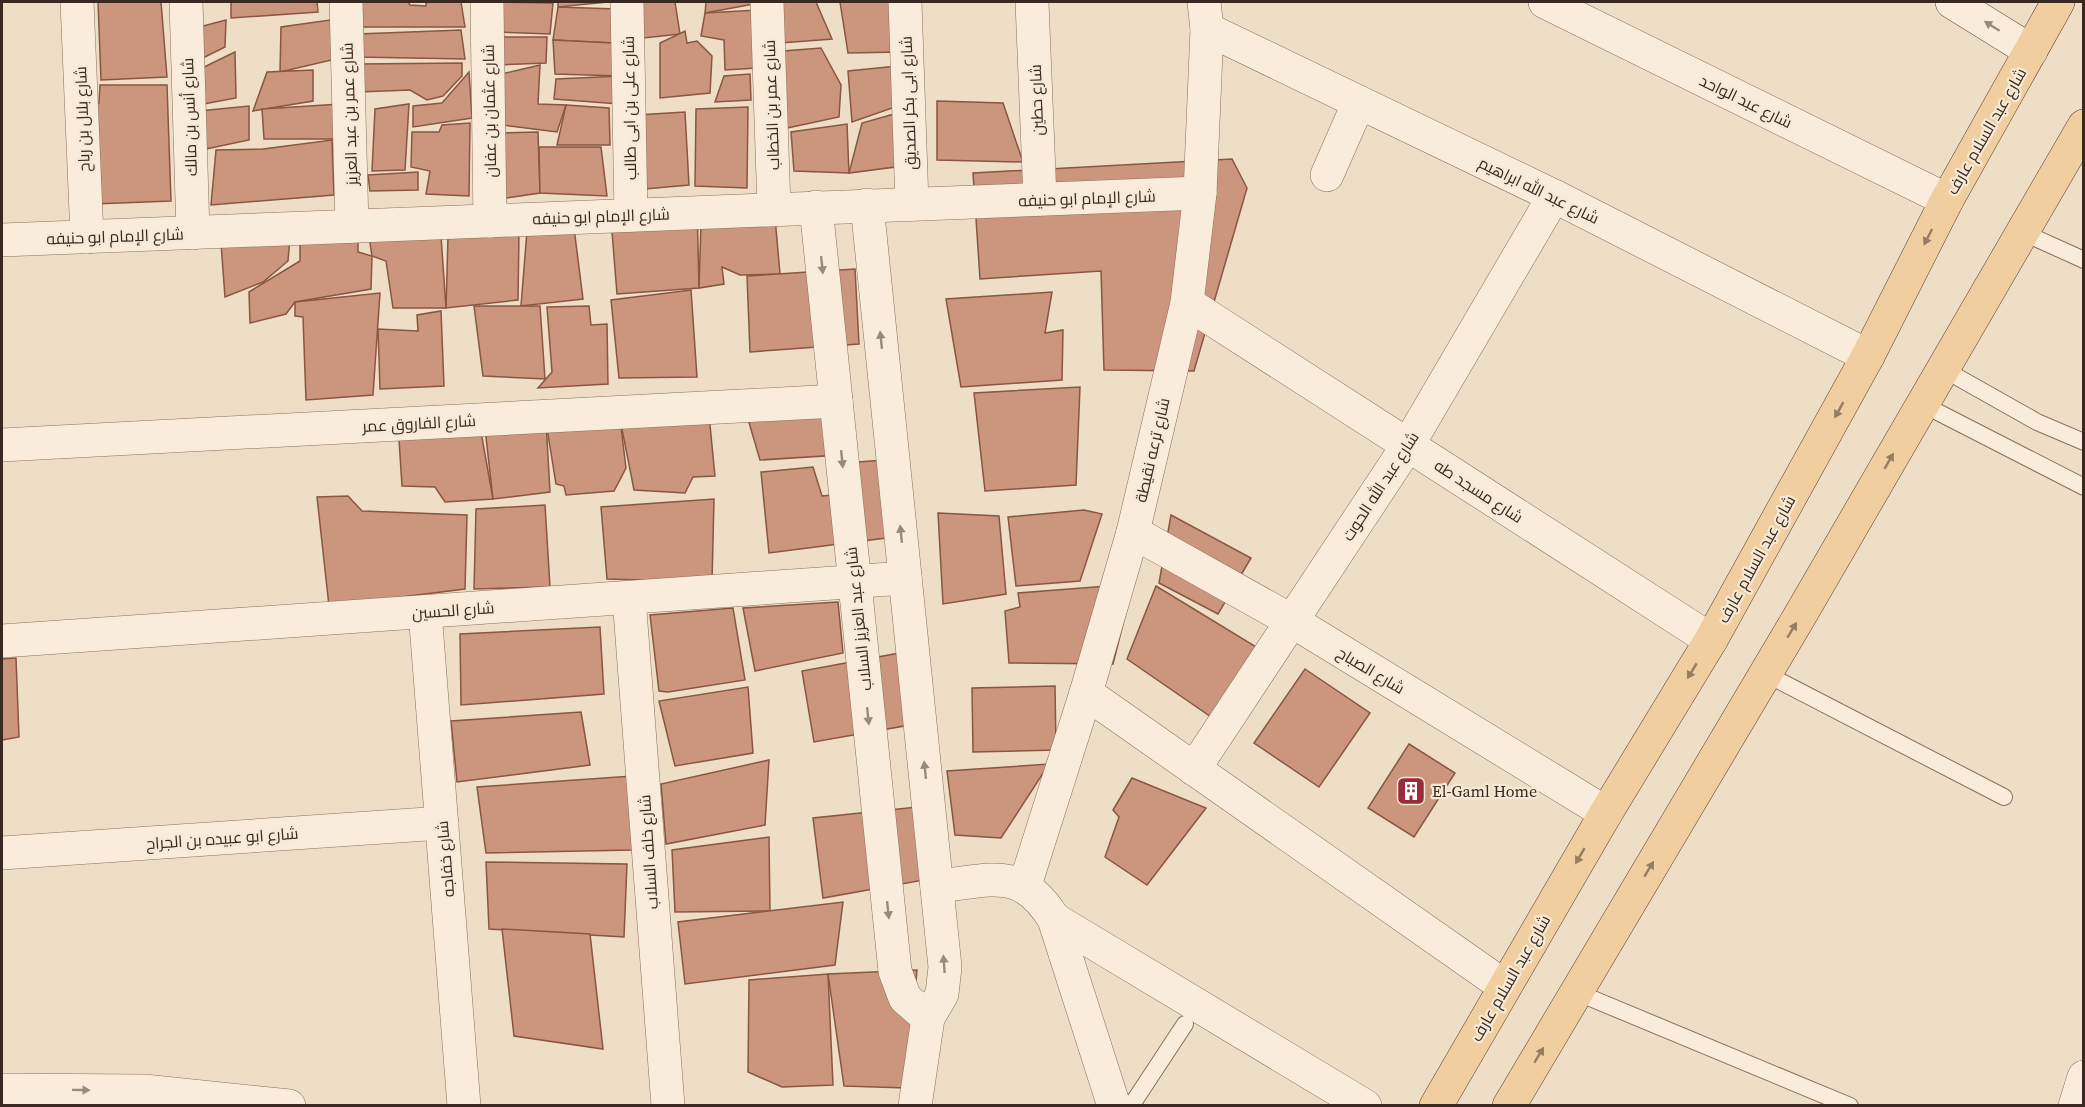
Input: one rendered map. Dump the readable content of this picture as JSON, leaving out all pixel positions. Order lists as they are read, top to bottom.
{
  "streets": {
    "main road": ["شارع عبد السلام عارف"],
    "street": [
      "شارع حطين",
      "شارع عبد الواحد",
      "شارع ابى بكر الصديق",
      "شارع عمر بن الخطاب",
      "شارع على بن ابى طالب",
      "شارع عثمان بن عفان",
      "شارع عمر بن عبد العزيز",
      "شارع أنس بن مالك",
      "شارع بلال بن رباح",
      "شارع عبد الله ابراهيم",
      "شارع الإمام ابو حنيفه",
      "شارع الفاروق عمر",
      "شارع ترعه نقيطة",
      "شارع عبد الله الحوت",
      "شارع مسجد طه",
      "شارع الحسين",
      "شارع عبد العزيز السلاب",
      "شارع الصباح",
      "شارع ابو عبيده بن الجراح",
      "شارع خلف السلاب",
      "شارع خفاجه"
    ]
  },
  "crossings": [
    ["شارع حطين", "شارع الإمام ابو حنيفه"],
    ["شارع عبد الواحد", "شارع عبد السلام عارف"],
    ["شارع ابى بكر الصديق", "شارع الإمام ابو حنيفه"],
    ["شارع عمر بن الخطاب", "شارع الإمام ابو حنيفه"],
    ["شارع على بن ابى طالب", "شارع الإمام ابو حنيفه"],
    ["شارع عثمان بن عفان", "شارع الإمام ابو حنيفه"],
    ["شارع عمر بن عبد العزيز", "شارع الإمام ابو حنيفه"],
    ["شارع أنس بن مالك", "شارع الإمام ابو حنيفه"],
    ["شارع بلال بن رباح", "شارع الإمام ابو حنيفه"],
    ["شارع عبد السلام عارف", "شارع عبد الله ابراهيم"],
    ["شارع عبد السلام عارف", "شارع مسجد طه"],
    ["شارع عبد السلام عارف", "شارع الصباح"],
    ["شارع عبد الله ابراهيم", "شارع ترعه نقيطة"],
    ["شارع عبد الله ابراهيم", "شارع عبد الله الحوت"],
    ["شارع الإمام ابو حنيفه", "شارع ترعه نقيطة"],
    ["شارع الإمام ابو حنيفه", "شارع عبد العزيز السلاب"],
    ["شارع الفاروق عمر", "شارع عبد العزيز السلاب"],
    ["شارع ترعه نقيطة", "شارع مسجد طه"],
    ["شارع ترعه نقيطة", "شارع الصباح"],
    ["شارع عبد الله الحوت", "شارع مسجد طه"],
    ["شارع عبد الله الحوت", "شارع الصباح"],
    ["شارع الحسين", "شارع عبد العزيز السلاب"],
    ["شارع الحسين", "شارع خلف السلاب"],
    ["شارع الحسين", "شارع خفاجه"],
    ["شارع ابو عبيده بن الجراح", "شارع خفاجه"]
  ],
  "places": {
    "building": ["El-Gaml Home"]
  }
}
